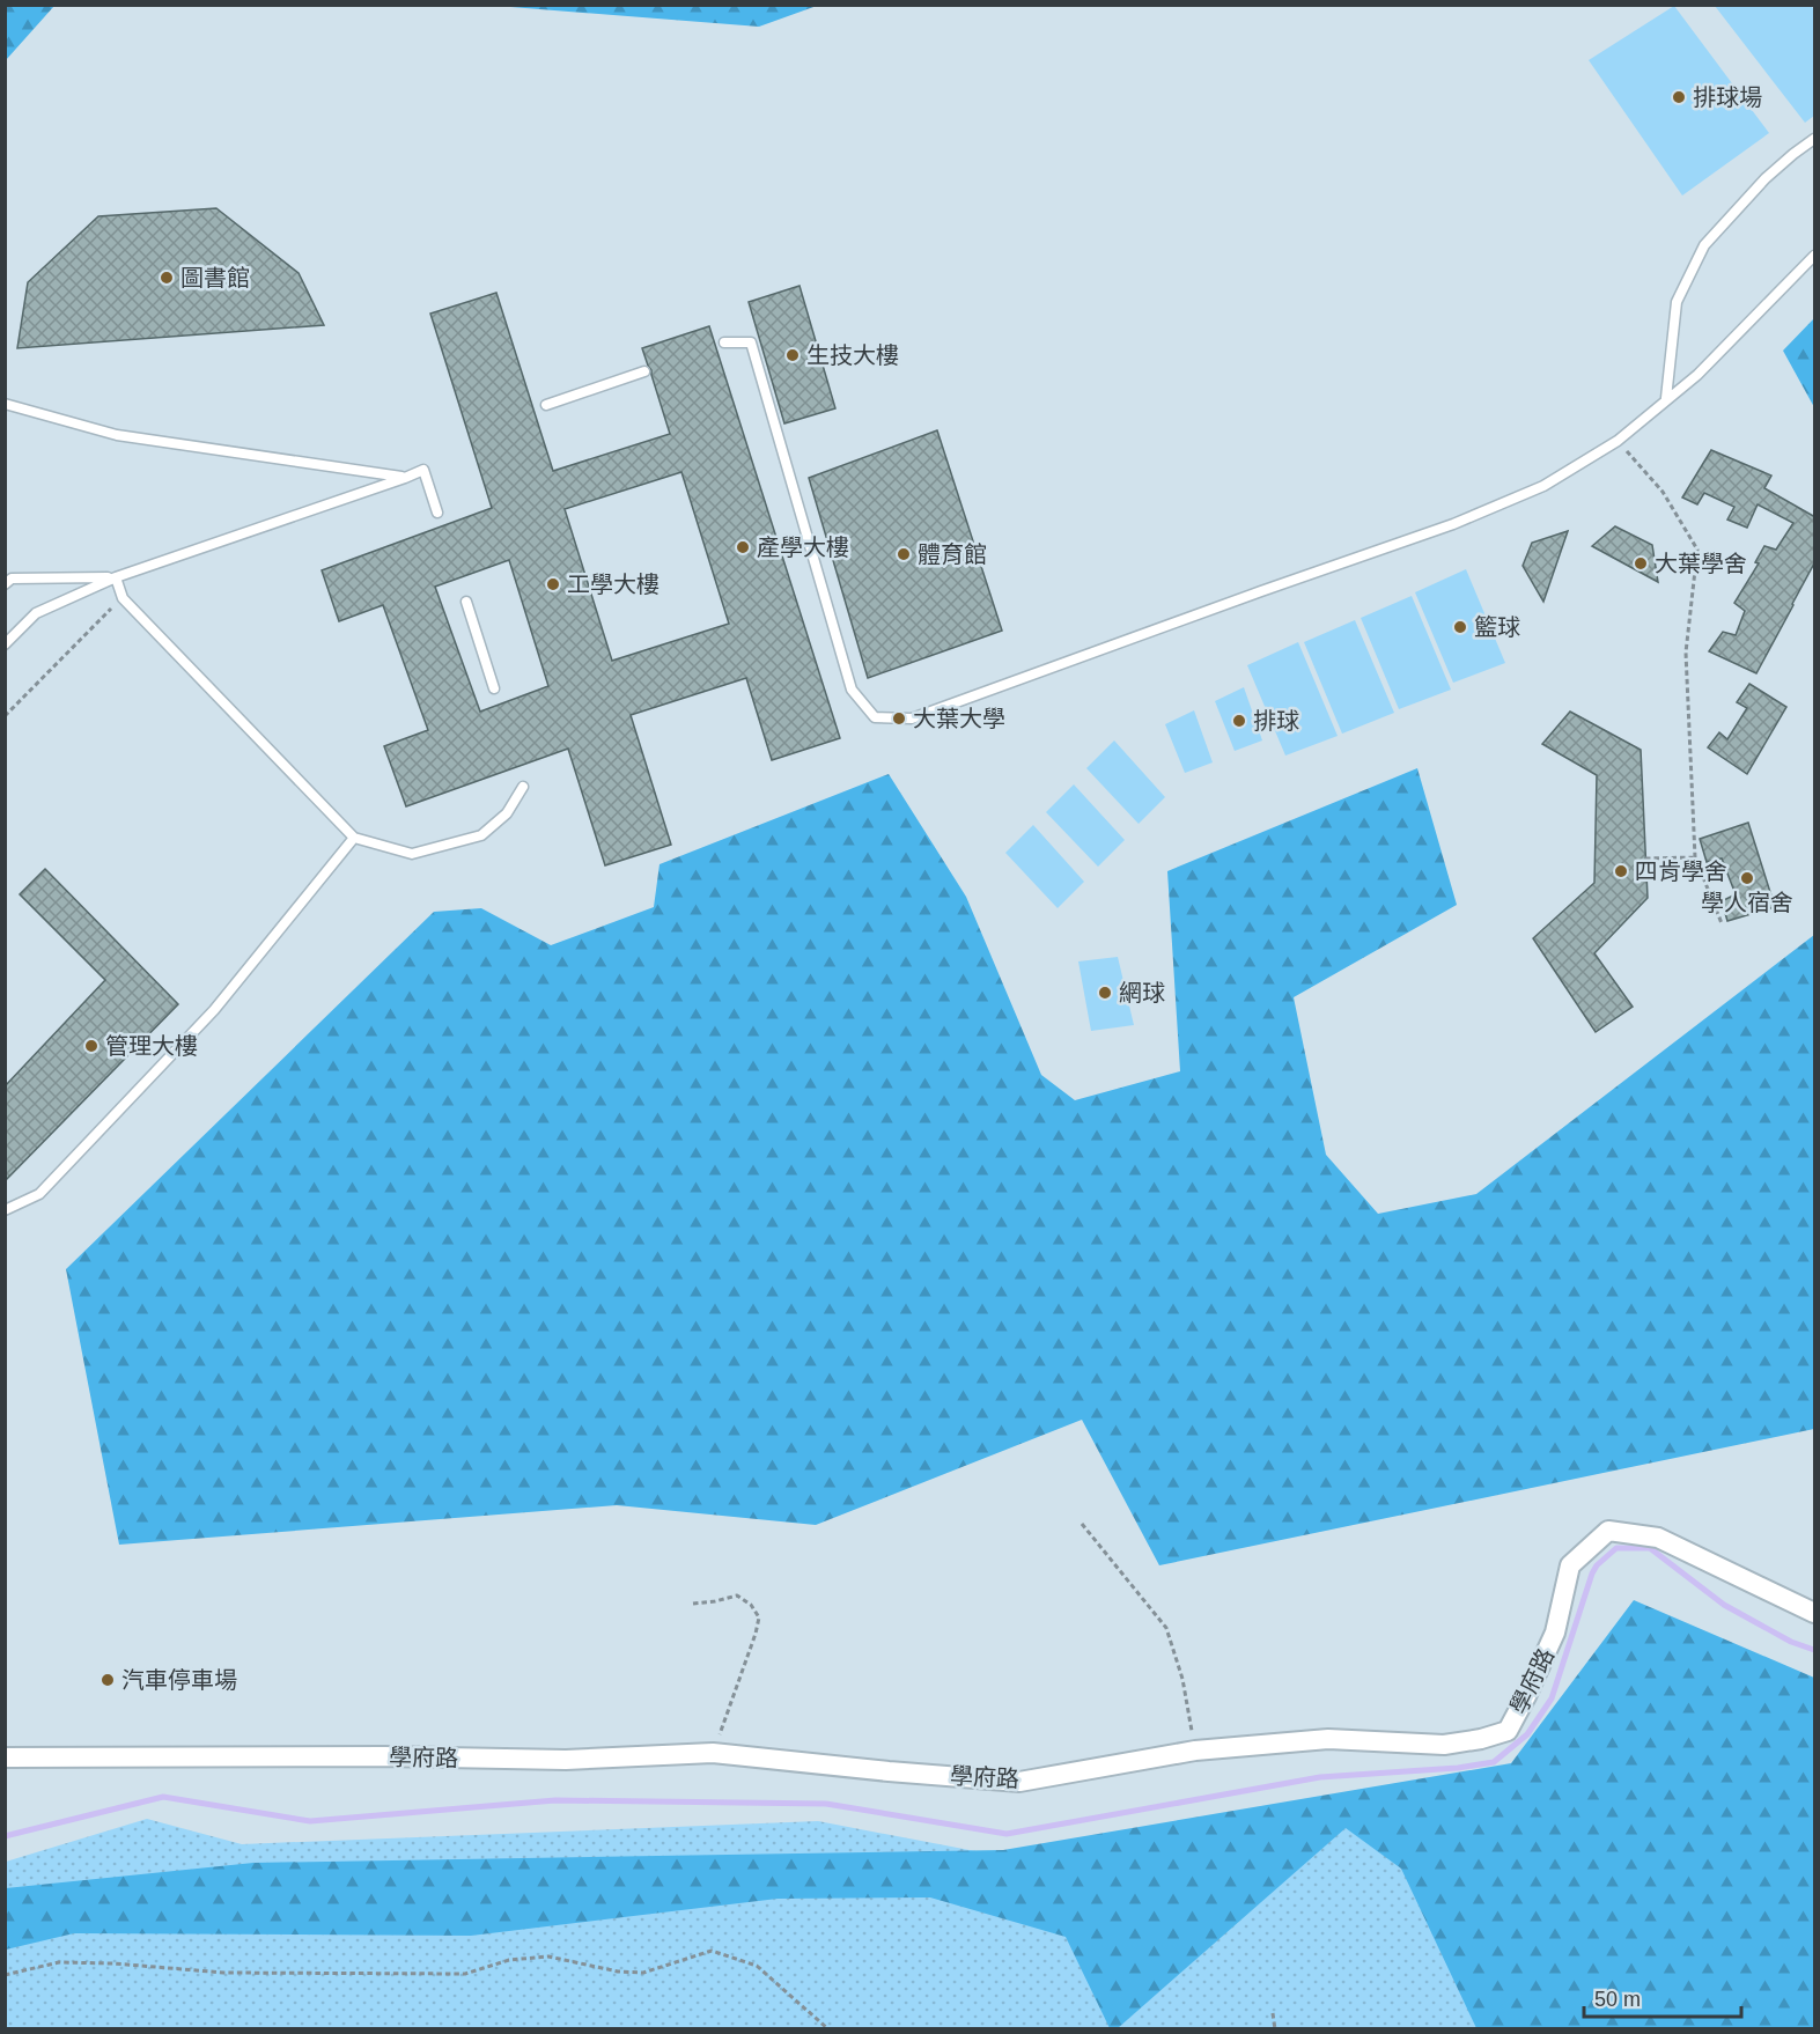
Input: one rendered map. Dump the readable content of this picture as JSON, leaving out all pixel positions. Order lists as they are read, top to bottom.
{
  "streets": {
    "street": ["學府路"]
  },
  "places": [
    "排球場",
    "圖書館",
    "生技大樓",
    "產學大樓",
    "體育館",
    "大葉學舍",
    "工學大樓",
    "籃球",
    "大葉大學",
    "排球",
    "四肯學舍",
    "學人宿舍",
    "網球",
    "管理大樓",
    "汽車停車場"
  ],
  "scale_bar": "50 m"
}
